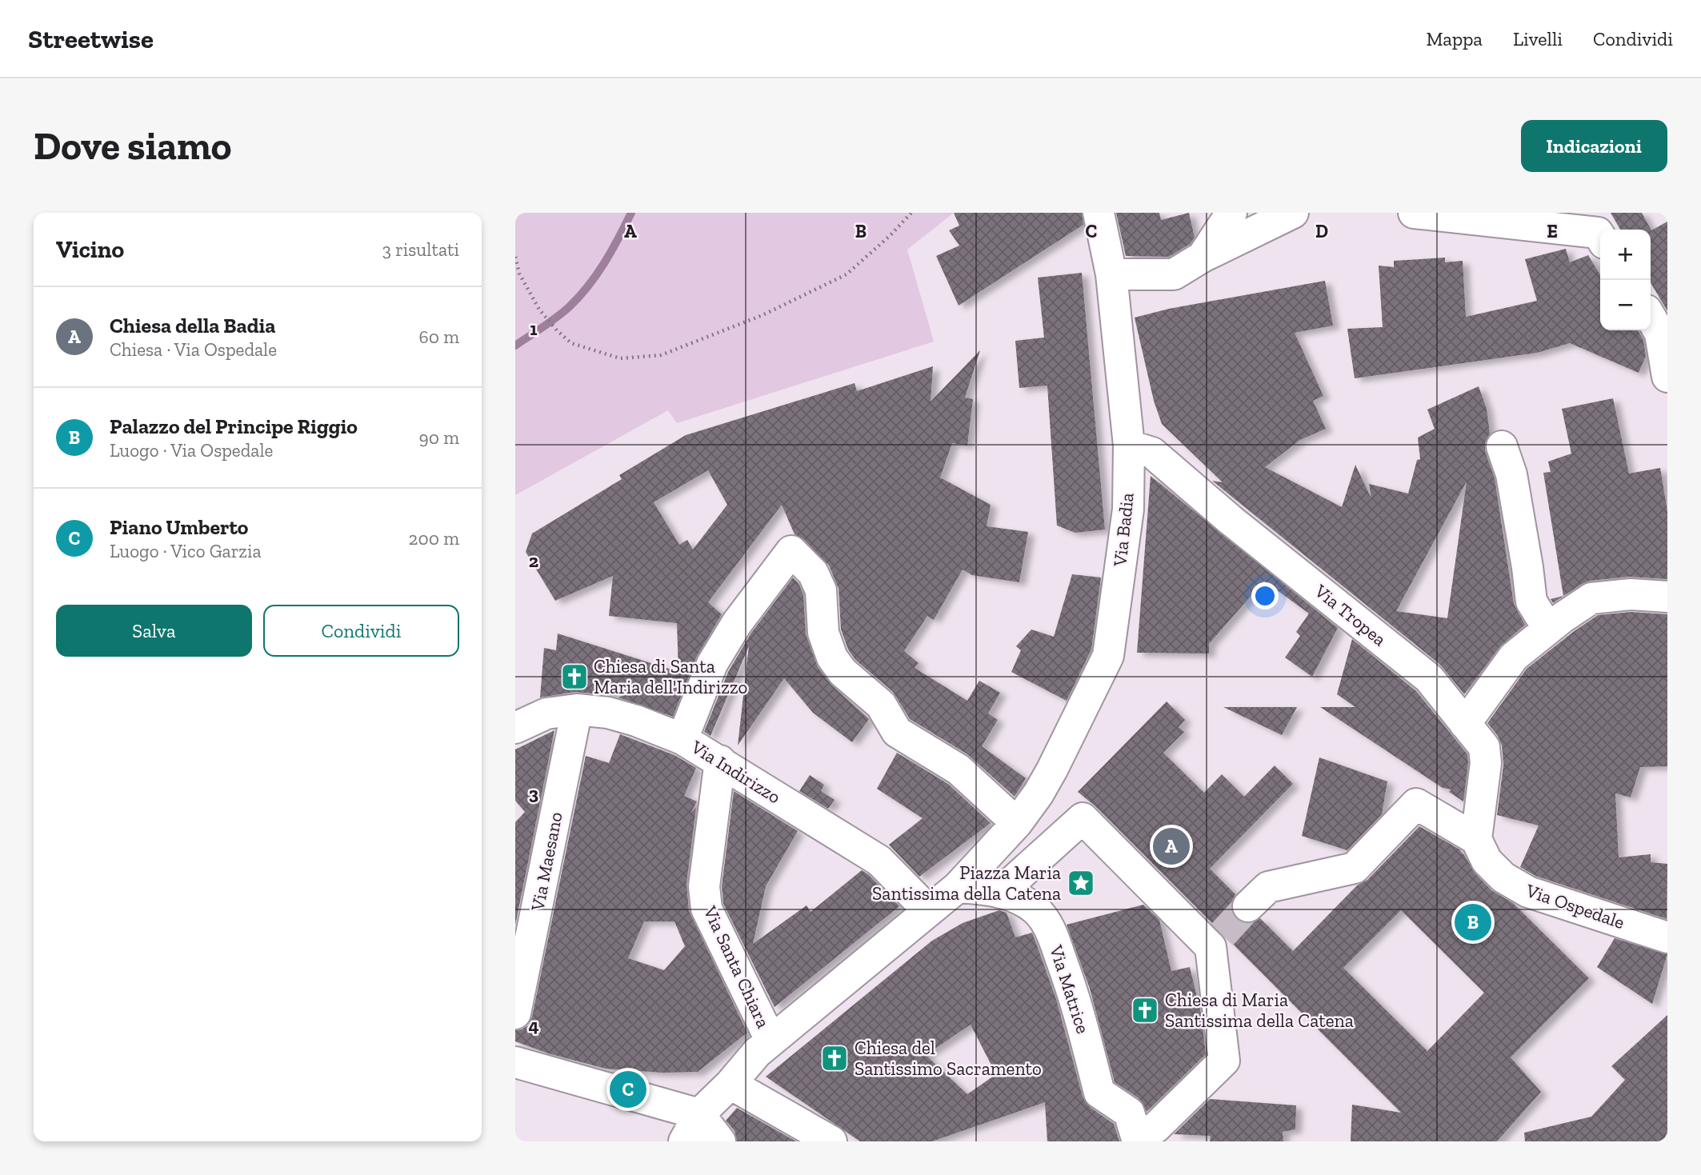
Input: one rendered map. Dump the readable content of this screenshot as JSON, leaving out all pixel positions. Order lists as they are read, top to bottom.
{
  "streets": {
    "street": [
      "Via Badia",
      "Via Tropea",
      "Via Indirizzo",
      "Via Maesano",
      "Via Ospedale",
      "Via Santa Chiara",
      "Via Matrice"
    ]
  },
  "crossings": [
    ["Via Badia", "Via Tropea"],
    ["Via Tropea", "Via Ospedale"],
    ["Via Indirizzo", "Via Maesano"],
    ["Via Indirizzo", "Via Santa Chiara"]
  ],
  "places": {
    "church": ["Chiesa di Santa Maria dell'Indirizzo", "Chiesa di Maria Santissima della Catena", "Chiesa del Santissimo Sacramento"],
    "place": ["Piazza Maria Santissima della Catena"]
  },
  "page": {
    "header": "Streetwise",
    "nav": ["Mappa", "Livelli", "Condividi"],
    "buttons": [
      "Indicazioni",
      ["Salva", "Condividi"]
    ],
    "title": "Dove siamo",
    "heading": ["Vicino", "3 risultati"],
    "map_buttons": ["+", "−"],
    "list": [
      {
        "mark": "A",
        "name": "Chiesa della Badia",
        "note": "Chiesa · Via Ospedale",
        "value": "60 m"
      },
      {
        "mark": "B",
        "name": "Palazzo del Principe Riggio",
        "note": "Luogo · Via Ospedale",
        "value": "90 m"
      },
      {
        "mark": "C",
        "name": "Piano Umberto",
        "note": "Luogo · Vico Garzia",
        "value": "200 m"
      }
    ],
    "pins": ["A", "B", "C"]
  },
  "grid": {
    "columns": [
      "A",
      "B",
      "C",
      "D",
      "E"
    ],
    "rows": [
      "1",
      "2",
      "3",
      "4"
    ]
  }
}
